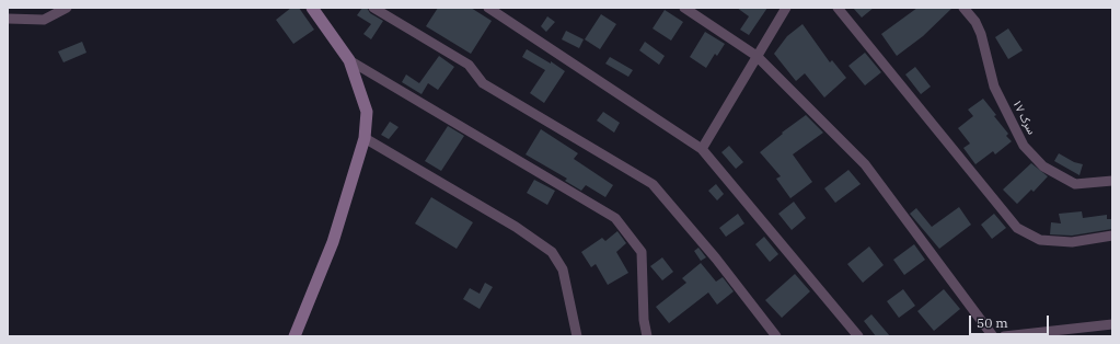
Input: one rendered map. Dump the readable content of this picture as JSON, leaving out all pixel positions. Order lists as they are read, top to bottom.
{
  "streets": {
    "street": ["سرک ۱۷"]
  },
  "scale_bar": "50 m"
}
